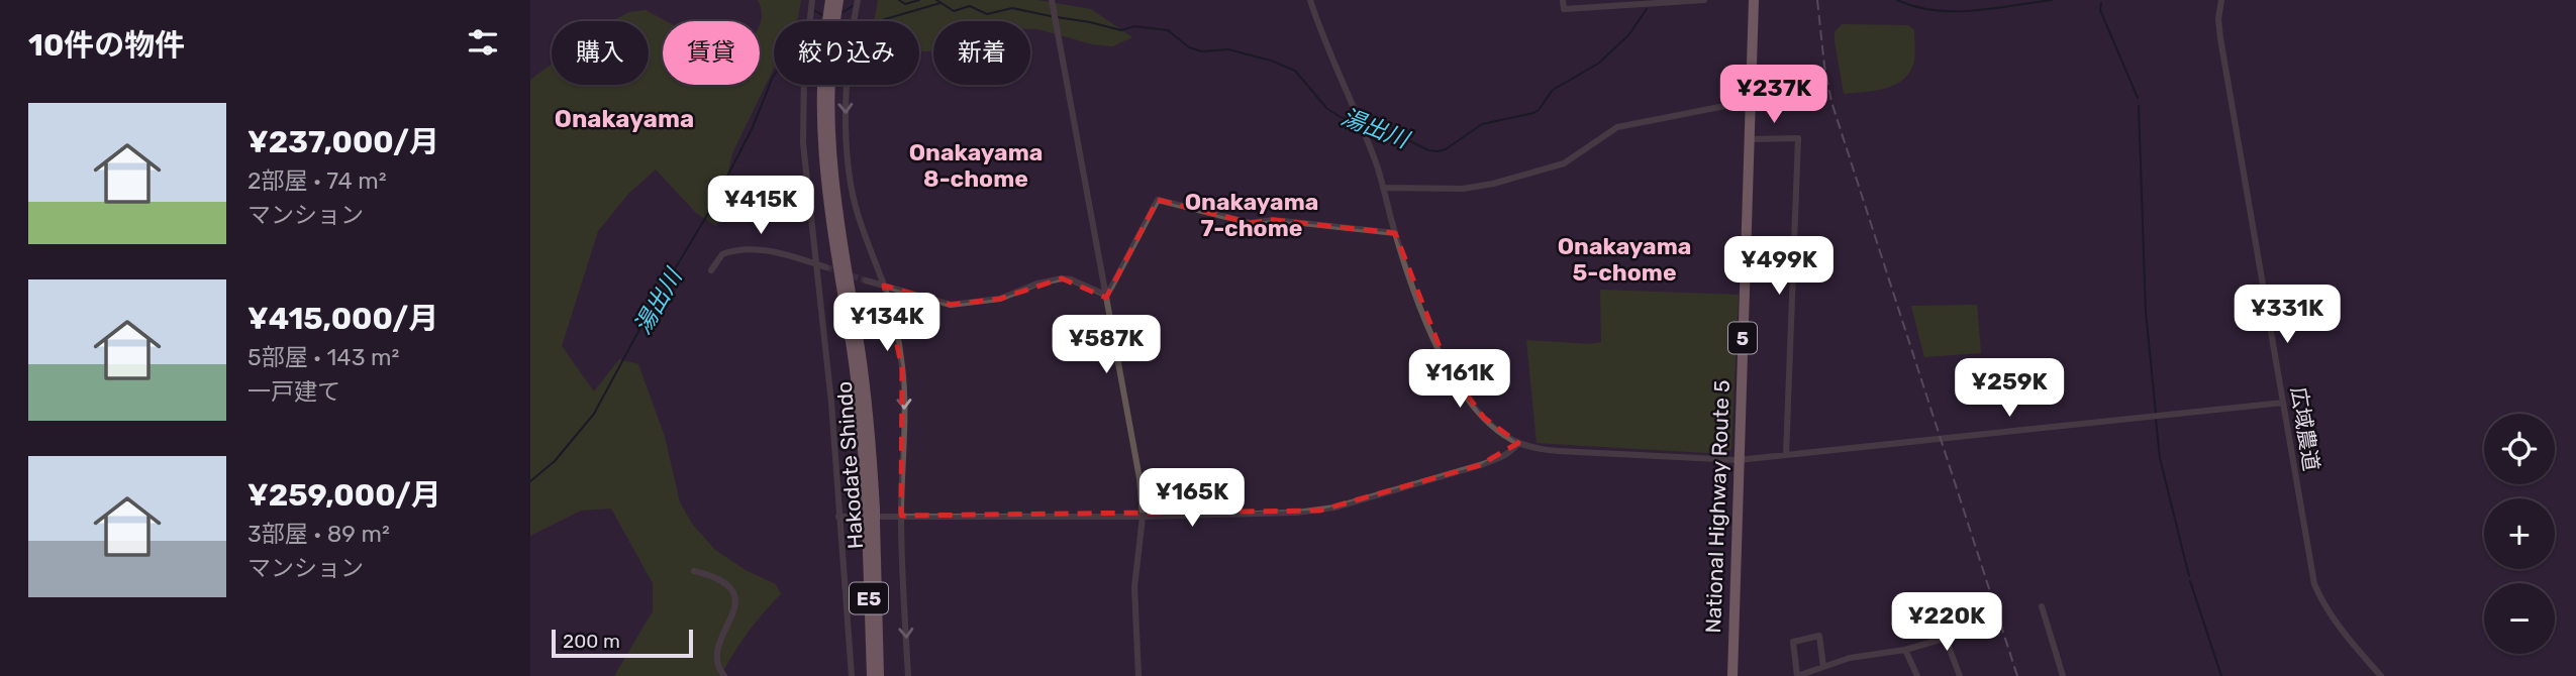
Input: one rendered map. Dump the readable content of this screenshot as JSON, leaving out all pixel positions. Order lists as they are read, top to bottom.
{
  "streets": {
    "highway": [
      "5",
      "Hakodate Shindo",
      "National Highway Route 5",
      "E5"
    ],
    "street": ["広域農道"]
  },
  "districts": [
    "Onakayama",
    "Onakayama 8-chome",
    "Onakayama 7-chome",
    "Onakayama 5-chome"
  ],
  "water": ["湯出川"],
  "scale_bar": "200 m",
  "page": {
    "heading": "10件の物件",
    "chip": [
      "購入",
      "賃貸",
      "絞り込み",
      "新着"
    ],
    "price": [
      "¥237K",
      "¥415K",
      "¥499K",
      "¥331K",
      "¥134K",
      "¥587K",
      "¥161K",
      "¥259K",
      "¥165K",
      "¥220K"
    ],
    "list": [
      {
        "name": "¥237,000/月",
        "note": "2部屋 · 74 m² · マンション"
      },
      {
        "name": "¥415,000/月",
        "note": "5部屋 · 143 m² · 一戸建て"
      },
      {
        "name": "¥259,000/月",
        "note": "3部屋 · 89 m² · マンション"
      }
    ],
    "map_buttons": ["+", "−"],
    "scale": "200 m"
  }
}
